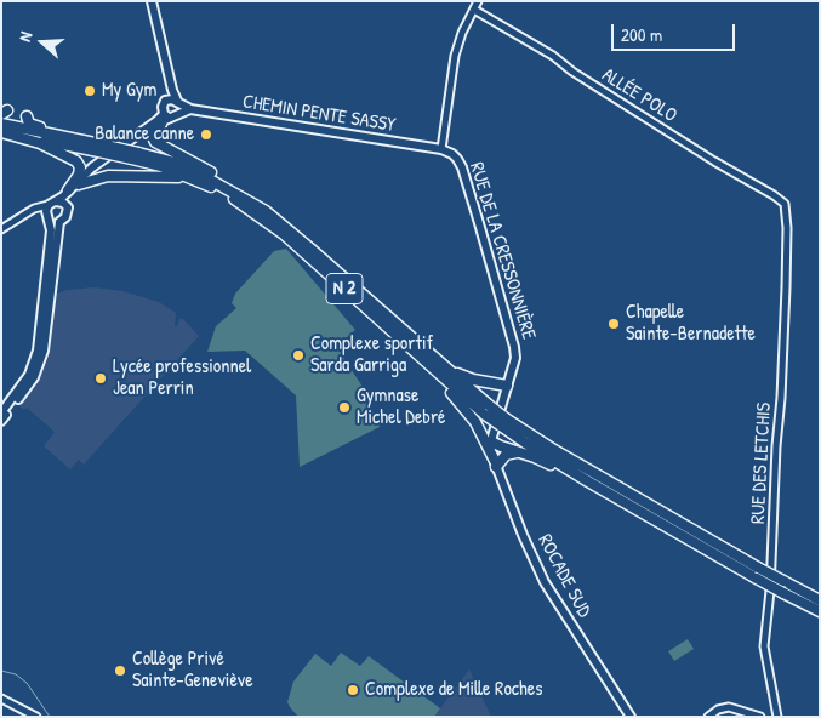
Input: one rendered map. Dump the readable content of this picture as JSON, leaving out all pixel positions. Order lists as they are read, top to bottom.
{
  "streets": {
    "highway": ["N 2"],
    "main road": ["CHEMIN PENTE SASSY", "RUE DE LA CRESSONNIÈRE", "ROCADE SUD"],
    "street": ["ALLÉE POLO", "RUE DES LETCHIS"]
  },
  "crossings": [
    ["ALLÉE POLO", "RUE DES LETCHIS"],
    ["CHEMIN PENTE SASSY", "RUE DE LA CRESSONNIÈRE"],
    ["RUE DE LA CRESSONNIÈRE", "ROCADE SUD"]
  ],
  "places": [
    "My Gym",
    "Balance canne",
    "Chapelle Sainte-Bernadette",
    "Complexe sportif Sarda Garriga",
    "Lycée professionnel Jean Perrin",
    "Gymnase Michel Debré",
    "Collège Privé Sainte-Geneviève",
    "Complexe de Mille Roches"
  ],
  "scale_bar": "200 m",
  "north": "left"
}
